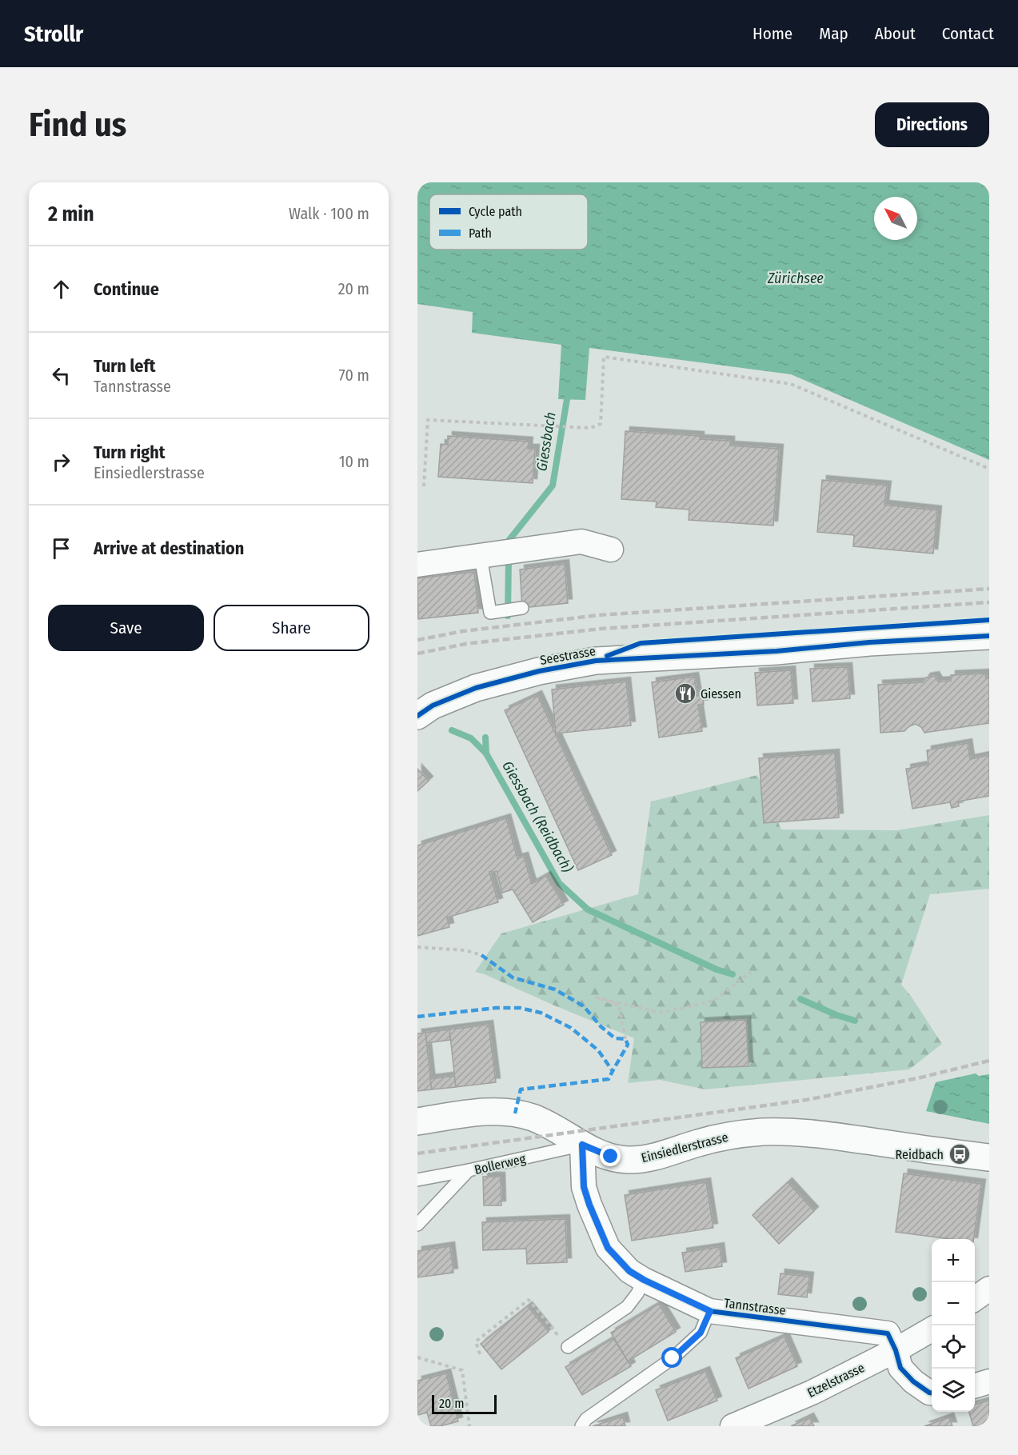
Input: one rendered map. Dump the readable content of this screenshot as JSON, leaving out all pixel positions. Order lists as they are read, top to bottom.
{
  "streets": {
    "main road": ["Seestrasse", "Einsiedlerstrasse"],
    "street": ["Tannstrasse", "Etzelstrasse"],
    "lane": ["Bollerweg"]
  },
  "crossings": [
    ["Einsiedlerstrasse", "Bollerweg"],
    ["Einsiedlerstrasse", "Tannstrasse"],
    ["Bollerweg", "Tannstrasse"],
    ["Tannstrasse", "Etzelstrasse"]
  ],
  "water": ["Zürichsee", "Giessbach", "Giessbach (Reidbach)"],
  "places": {
    "restaurant": ["Giessen"],
    "bus stop": ["Reidbach"]
  },
  "legend": ["Cycle path", "Path"],
  "scale_bar": "20 m",
  "north": "top left",
  "page": {
    "header": "Strollr",
    "nav": [
      "Home",
      "Map",
      "About",
      "Contact"
    ],
    "buttons": [
      "Directions",
      ["Save", "Share"]
    ],
    "title": "Find us",
    "heading": ["2 min", "Walk · 100 m"],
    "list": [
      ["Continue", "20 m"],
      ["Turn left", "Tannstrasse", "70 m"],
      ["Turn right", "Einsiedlerstrasse", "10 m"],
      "Arrive at destination"
    ],
    "map_buttons": ["+", "−"],
    "scale": "20 m"
  }
}
